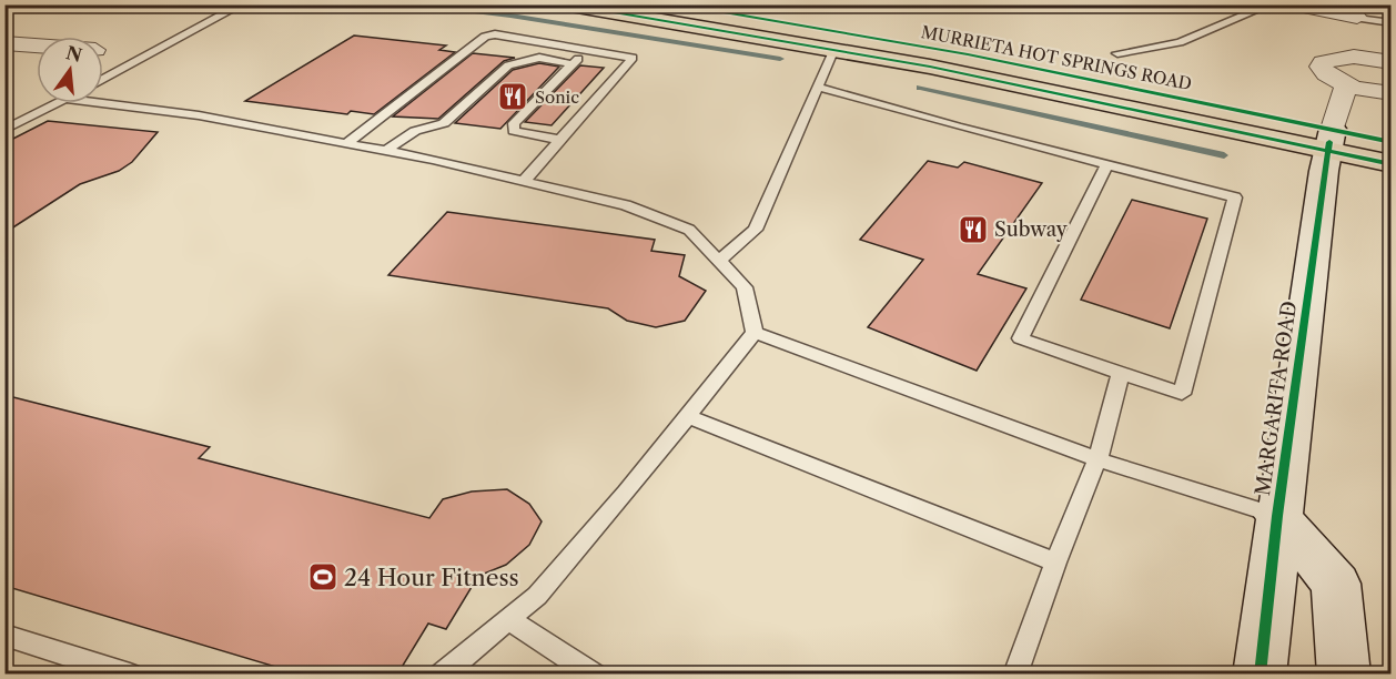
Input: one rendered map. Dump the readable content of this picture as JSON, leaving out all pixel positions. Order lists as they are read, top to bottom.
{
  "streets": {
    "main road": ["MURRIETA HOT SPRINGS ROAD", "MARGARITA ROAD"]
  },
  "crossings": [
    ["MURRIETA HOT SPRINGS ROAD", "MARGARITA ROAD"]
  ],
  "places": {
    "restaurant": ["Sonic", "Subway"],
    "sports": ["24 Hour Fitness"]
  },
  "north": "top"
}
